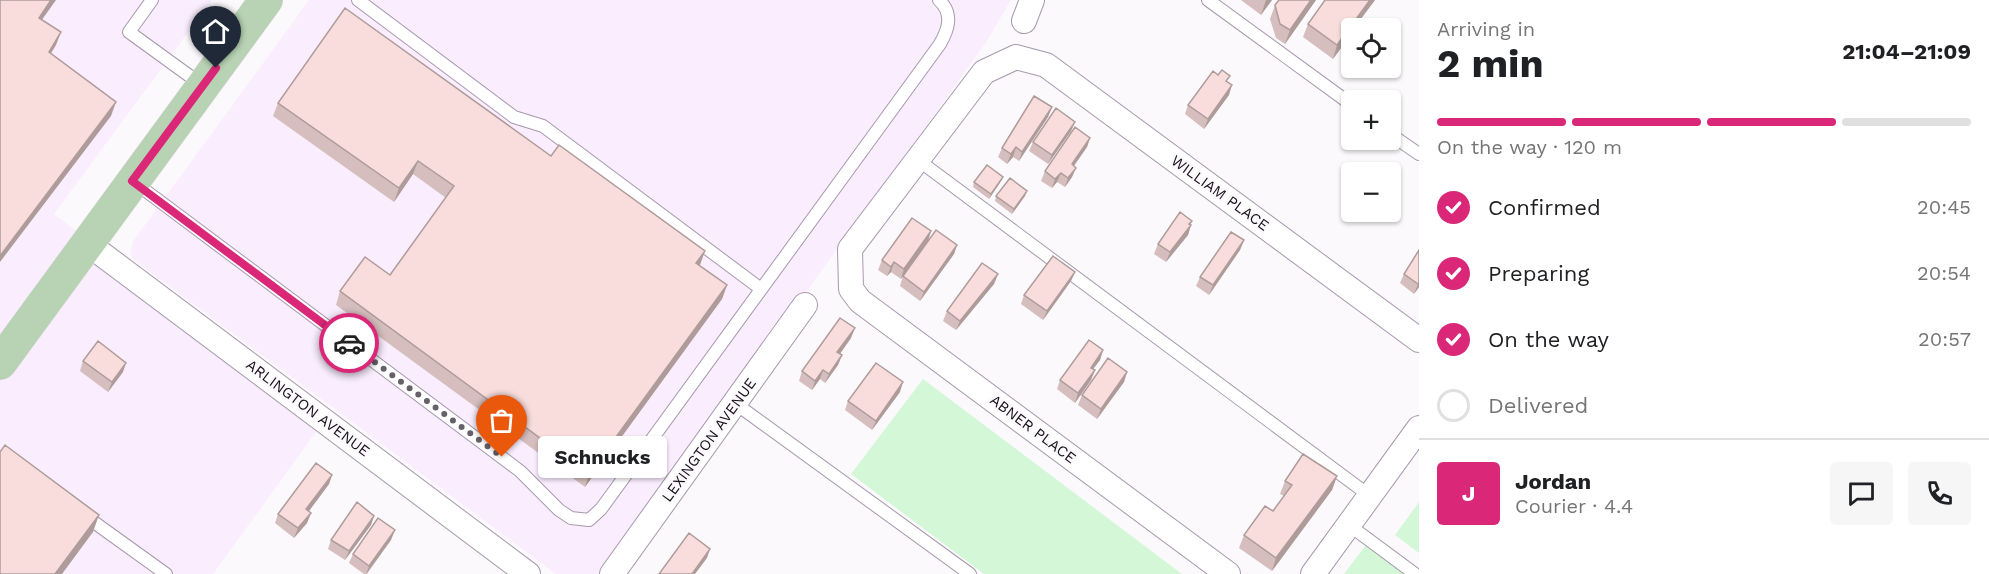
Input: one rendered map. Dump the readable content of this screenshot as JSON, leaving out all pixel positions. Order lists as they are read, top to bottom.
{
  "streets": {
    "street": [
      "WILLIAM PLACE",
      "ARLINGTON AVENUE",
      "ABNER PLACE",
      "LEXINGTON AVENUE"
    ]
  },
  "crossings": [
    ["WILLIAM PLACE", "ABNER PLACE"]
  ],
  "places": ["Schnucks"],
  "page": {
    "heading": ["2 min", "Arriving in", "21:04–21:09"],
    "panel": ["Jordan", "Courier · 4.4"],
    "map_buttons": ["+", "−"],
    "bar": "On the way · 120 m",
    "list": [
      ["Confirmed", "20:45"],
      ["Preparing", "20:54"],
      ["On the way", "20:57"],
      "Delivered"
    ],
    "bubble": "Schnucks",
    "round": "J"
  }
}
